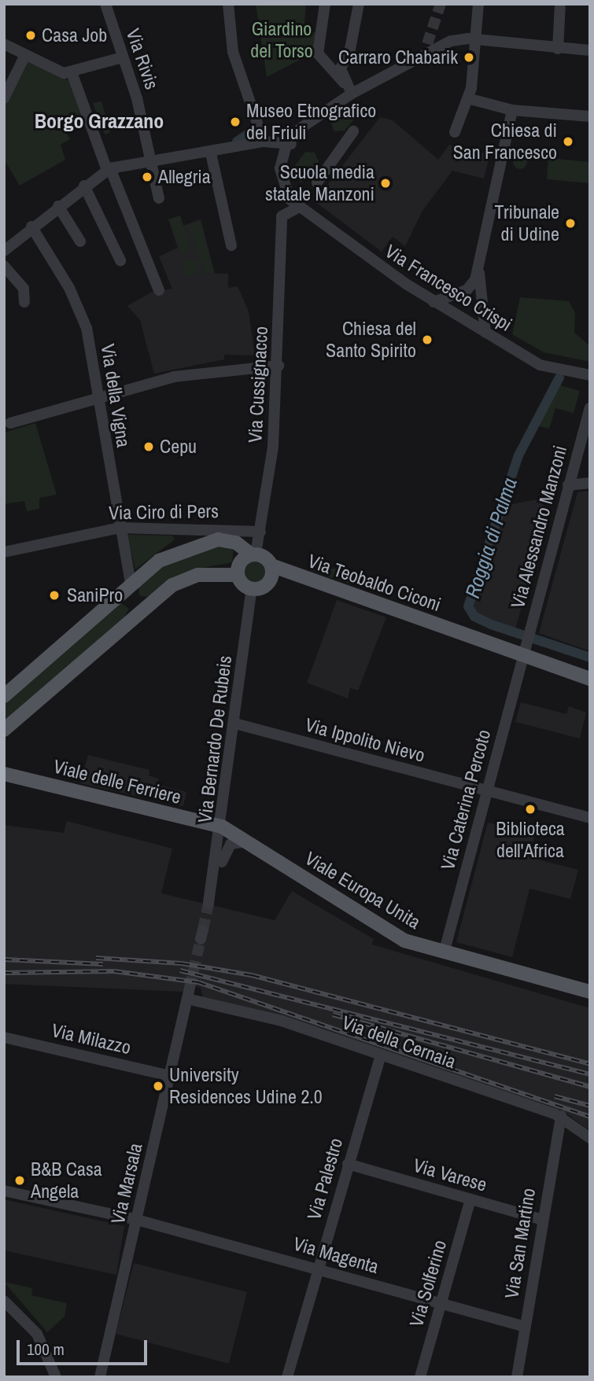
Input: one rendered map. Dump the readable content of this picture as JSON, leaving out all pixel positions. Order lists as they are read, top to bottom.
{
  "streets": {
    "main road": ["Via Teobaldo Ciconi", "Viale delle Ferriere", "Viale Europa Unita"],
    "street": [
      "Via Rivis",
      "Via Francesco Crispi",
      "Via Cussignacco",
      "Via della Vigna",
      "Via Ciro di Pers",
      "Via Alessandro Manzoni",
      "Via Bernardo De Rubeis",
      "Via Ippolito Nievo",
      "Via Caterina Percoto",
      "Via Milazzo",
      "Via della Cernaia",
      "Via Varese",
      "Via Palestro",
      "Via Marsala",
      "Via San Martino",
      "Via Magenta",
      "Via Solferino"
    ]
  },
  "crossings": [
    ["Via Francesco Crispi", "Via Cussignacco"],
    ["Via Cussignacco", "Via Ciro di Pers"],
    ["Via Cussignacco", "Via Teobaldo Ciconi"],
    ["Via Cussignacco", "Via Bernardo De Rubeis"],
    ["Via della Vigna", "Via Ciro di Pers"],
    ["Via Alessandro Manzoni", "Via Teobaldo Ciconi"],
    ["Via Alessandro Manzoni", "Via Caterina Percoto"],
    ["Via Teobaldo Ciconi", "Via Bernardo De Rubeis"],
    ["Via Teobaldo Ciconi", "Via Caterina Percoto"],
    ["Via Bernardo De Rubeis", "Via Ippolito Nievo"],
    ["Via Bernardo De Rubeis", "Viale delle Ferriere"],
    ["Via Bernardo De Rubeis", "Viale Europa Unita"],
    ["Via Ippolito Nievo", "Via Caterina Percoto"],
    ["Viale delle Ferriere", "Viale Europa Unita"],
    ["Via Caterina Percoto", "Viale Europa Unita"],
    ["Via Milazzo", "Via Marsala"],
    ["Via della Cernaia", "Via Palestro"],
    ["Via della Cernaia", "Via Marsala"],
    ["Via della Cernaia", "Via San Martino"],
    ["Via Varese", "Via Palestro"],
    ["Via Varese", "Via San Martino"],
    ["Via Varese", "Via Solferino"],
    ["Via Palestro", "Via Magenta"],
    ["Via Marsala", "Via Magenta"],
    ["Via San Martino", "Via Magenta"],
    ["Via Magenta", "Via Solferino"]
  ],
  "districts": ["Borgo Grazzano"],
  "water": ["Roggia di Palma"],
  "parks": ["Giardino del Torso"],
  "places": [
    "Casa Job",
    "Carraro Chabarik",
    "Museo Etnografico del Friuli",
    "Chiesa di San Francesco",
    "Allegria",
    "Scuola media statale Manzoni",
    "Tribunale di Udine",
    "Chiesa del Santo Spirito",
    "Cepu",
    "SaniPro",
    "Biblioteca dell'Africa",
    "University Residences Udine 2.0",
    "B&B Casa Angela"
  ],
  "scale_bar": "100 m"
}
